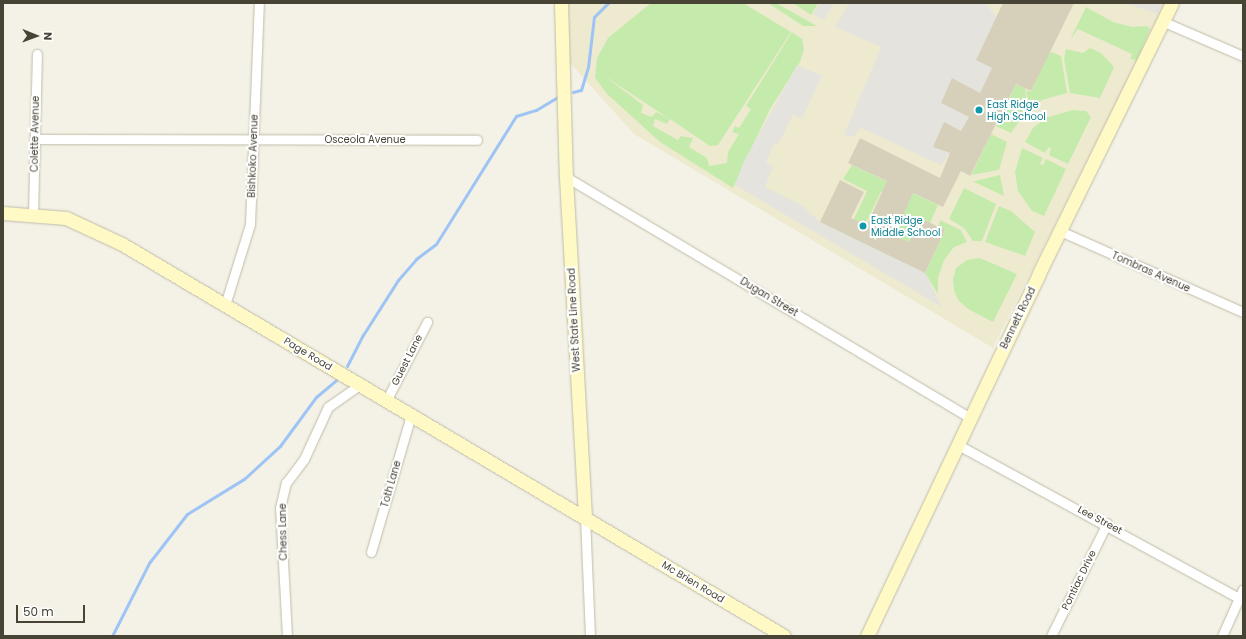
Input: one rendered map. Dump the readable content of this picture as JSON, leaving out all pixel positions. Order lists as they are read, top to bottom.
{
  "streets": {
    "street": [
      "Colette Avenue",
      "Osceola Avenue",
      "Bishkoko Avenue",
      "Tombras Avenue",
      "Dugan Street",
      "Bennett Road",
      "West State Line Road",
      "Page Road",
      "Guest Lane",
      "Toth Lane",
      "Lee Street",
      "Chess Lane",
      "Pontiac Drive",
      "Mc Brien Road"
    ]
  },
  "crossings": [
    ["Colette Avenue", "Osceola Avenue"],
    ["Colette Avenue", "Page Road"],
    ["Osceola Avenue", "Bishkoko Avenue"],
    ["Bishkoko Avenue", "Page Road"],
    ["Tombras Avenue", "Bennett Road"],
    ["Dugan Street", "Bennett Road"],
    ["Dugan Street", "West State Line Road"],
    ["Bennett Road", "Lee Street"],
    ["West State Line Road", "Page Road"],
    ["Page Road", "Guest Lane"],
    ["Page Road", "Toth Lane"],
    ["Page Road", "Chess Lane"],
    ["Page Road", "Mc Brien Road"],
    ["Lee Street", "Pontiac Drive"]
  ],
  "places": ["East Ridge High School", "East Ridge Middle School"],
  "scale_bar": "50 m",
  "north": "right"
}
